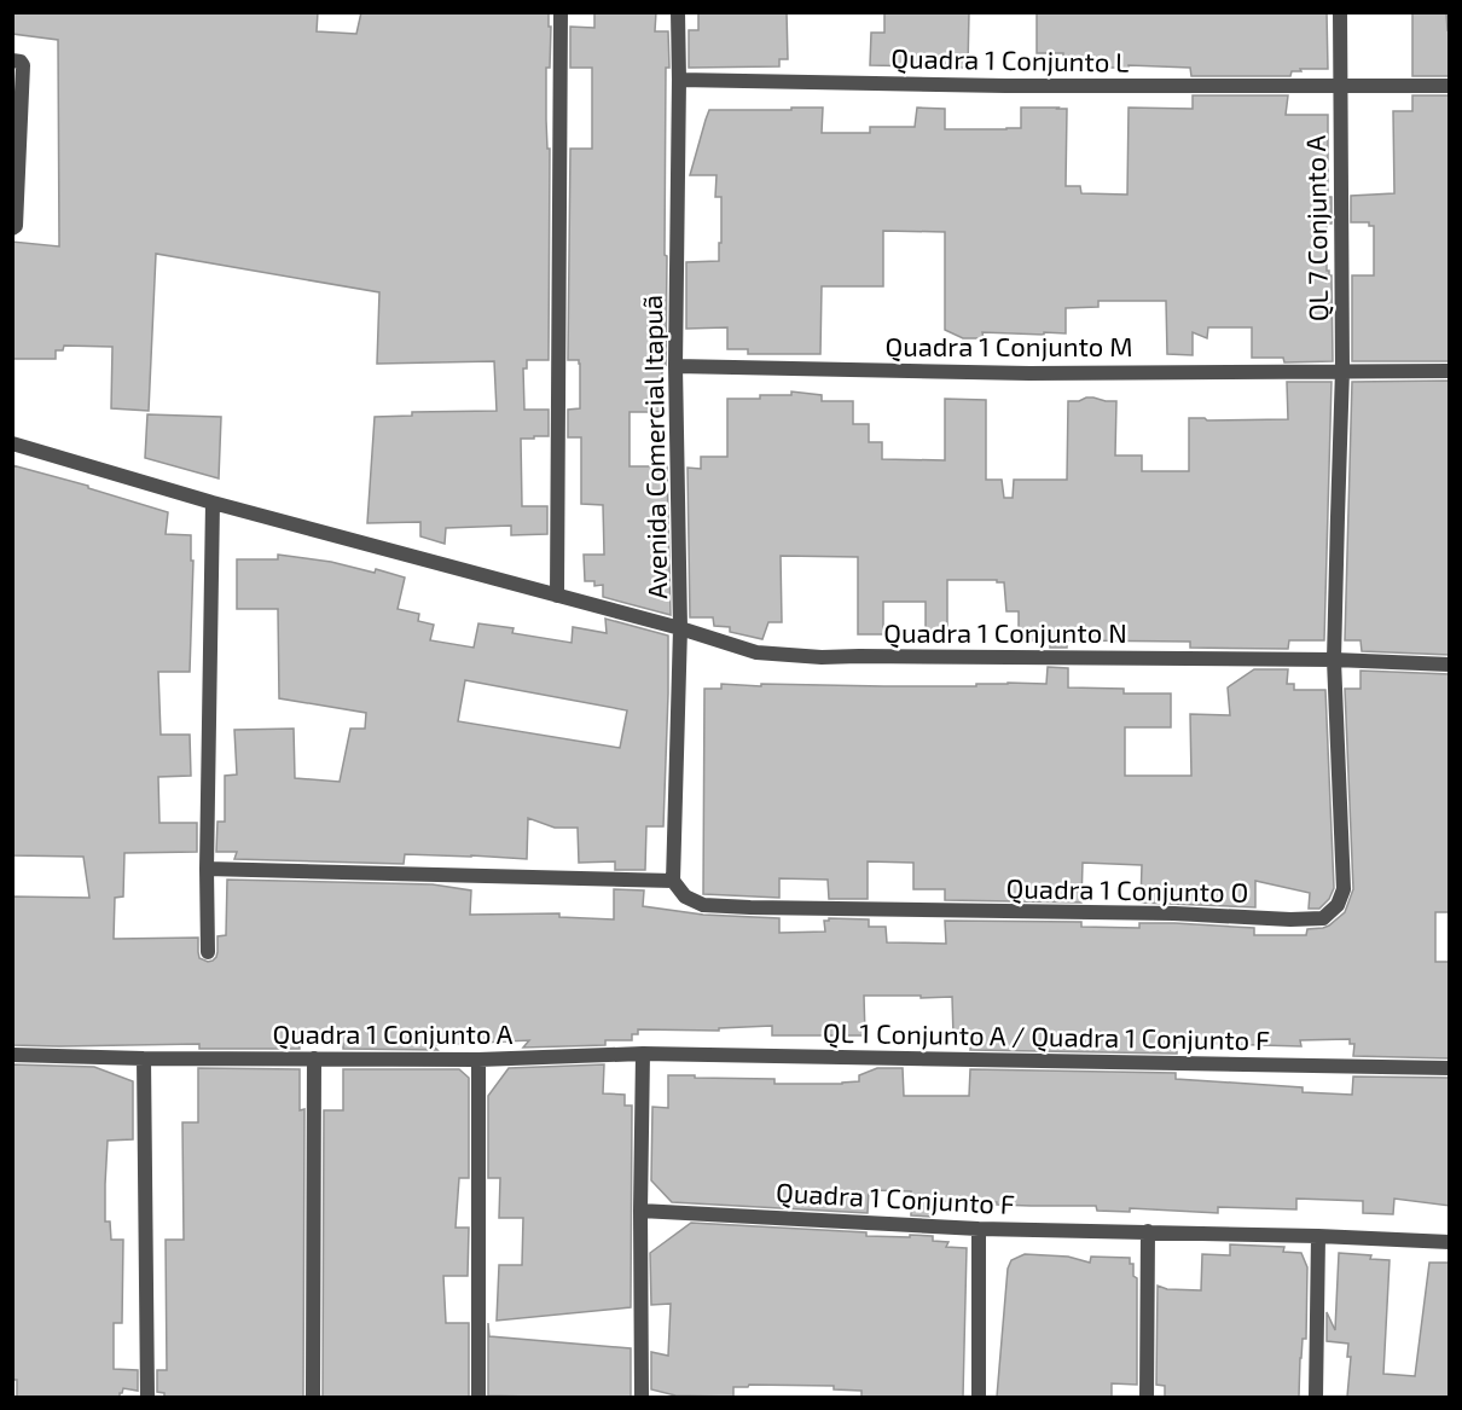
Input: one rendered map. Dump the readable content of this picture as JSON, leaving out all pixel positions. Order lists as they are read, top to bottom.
{
  "streets": {
    "street": [
      "Quadra 1 Conjunto L",
      "QL 7 Conjunto A",
      "Quadra 1 Conjunto M",
      "Avenida Comercial Itapuã",
      "Quadra 1 Conjunto N",
      "Quadra 1 Conjunto O",
      "Quadra 1 Conjunto A",
      "QL 1 Conjunto A / Quadra 1 Conjunto F",
      "Quadra 1 Conjunto F"
    ]
  },
  "crossings": [
    ["Quadra 1 Conjunto L", "QL 7 Conjunto A"],
    ["Quadra 1 Conjunto L", "Avenida Comercial Itapuã"],
    ["QL 7 Conjunto A", "Quadra 1 Conjunto M"],
    ["QL 7 Conjunto A", "Quadra 1 Conjunto N"],
    ["QL 7 Conjunto A", "Quadra 1 Conjunto O"],
    ["Quadra 1 Conjunto M", "Avenida Comercial Itapuã"],
    ["Avenida Comercial Itapuã", "Quadra 1 Conjunto N"],
    ["Avenida Comercial Itapuã", "Quadra 1 Conjunto O"],
    ["Quadra 1 Conjunto N", "Quadra 1 Conjunto O"],
    ["Quadra 1 Conjunto A", "QL 1 Conjunto A / Quadra 1 Conjunto F"]
  ]
}
